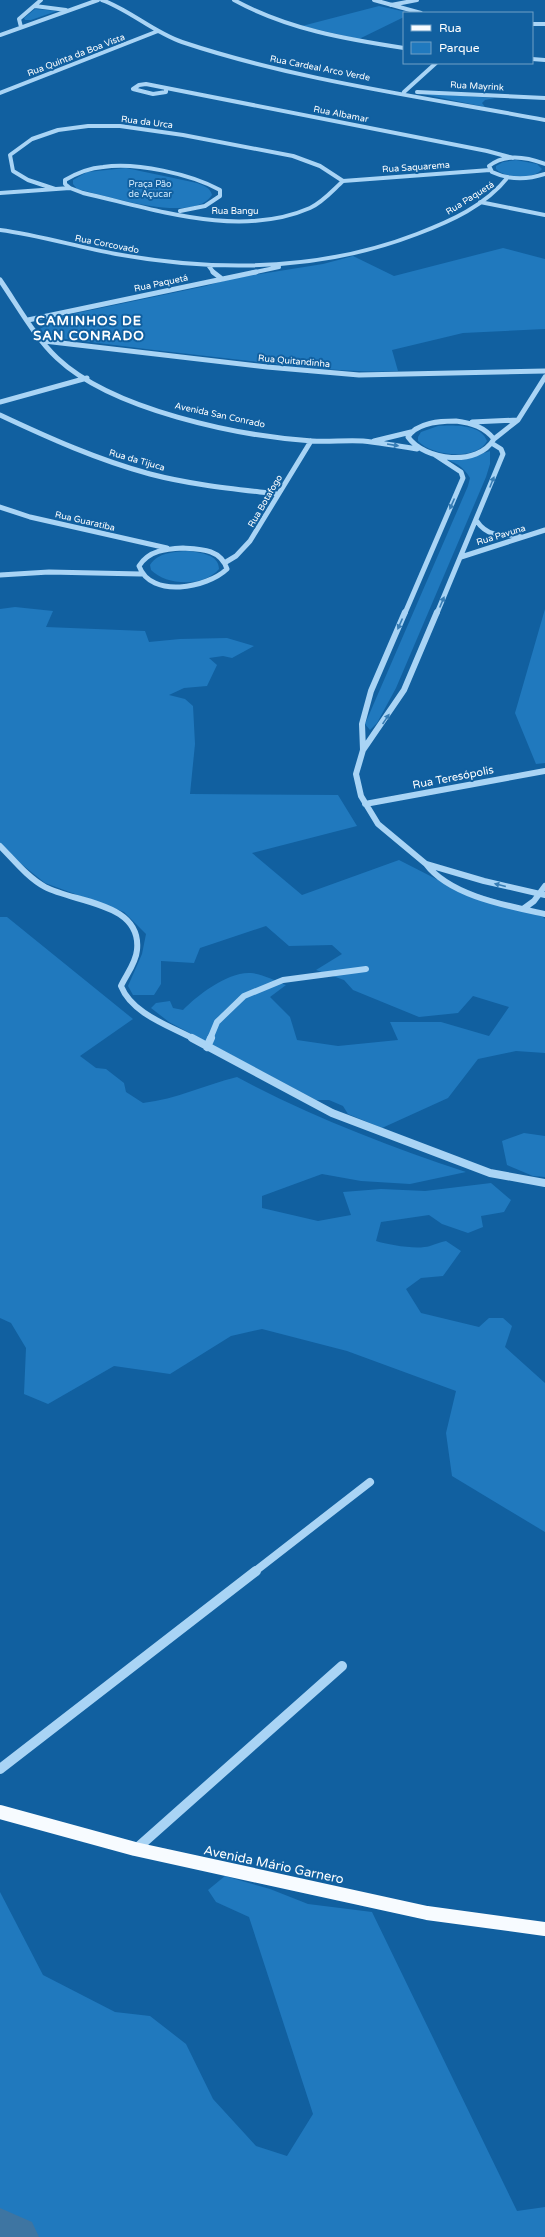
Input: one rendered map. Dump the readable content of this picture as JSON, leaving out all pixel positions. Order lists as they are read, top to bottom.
{
  "streets": {
    "main road": ["Avenida Mário Garnero"],
    "street": [
      "Rua Quinta da Boa Vista",
      "Rua Cardeal Arco Verde",
      "Rua Mayrink",
      "Rua Albamar",
      "Rua da Urca",
      "Rua Saquarema",
      "Rua Paquetá",
      "Rua Bangu",
      "Rua Corcovado",
      "Rua Quitandinha",
      "Avenida San Conrado",
      "Rua da Tijuca",
      "Rua Botafogo",
      "Rua Guaratiba",
      "Rua Pavuna",
      "Rua Teresópolis"
    ]
  },
  "crossings": [
    ["Rua Quinta da Boa Vista", "Rua Cardeal Arco Verde"],
    ["Rua Cardeal Arco Verde", "Rua Mayrink"],
    ["Rua da Urca", "Rua Saquarema"],
    ["Rua da Urca", "Rua Bangu"],
    ["Rua Saquarema", "Rua Bangu"],
    ["Rua Paquetá", "Rua Corcovado"],
    ["Rua Paquetá", "Avenida San Conrado"],
    ["Rua Quitandinha", "Avenida San Conrado"],
    ["Avenida San Conrado", "Rua Botafogo"],
    ["Rua da Tijuca", "Rua Botafogo"]
  ],
  "districts": ["CAMINHOS DE SAN CONRADO"],
  "parks": ["Praça Pão de Açucar"],
  "legend": ["Rua", "Parque"]
}
